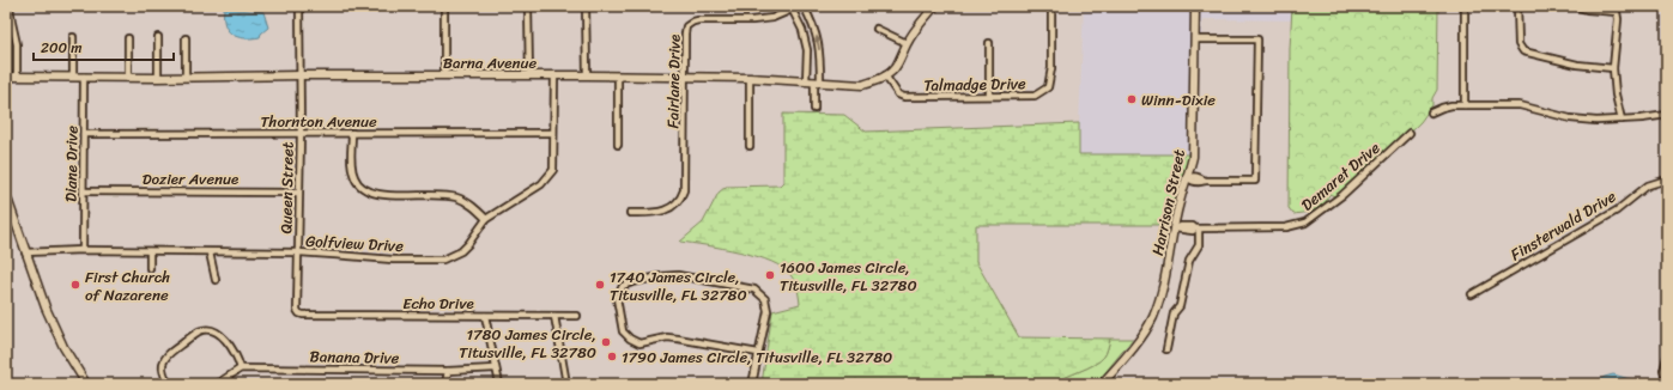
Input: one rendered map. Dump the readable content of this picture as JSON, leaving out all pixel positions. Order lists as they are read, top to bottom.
{
  "streets": {
    "street": [
      "Barna Avenue",
      "Fairlane Drive",
      "Talmadge Drive",
      "Thornton Avenue",
      "Diane Drive",
      "Demaret Drive",
      "Dozier Avenue",
      "Queen Street",
      "Harrison Street",
      "Finsterwald Drive",
      "Golfview Drive",
      "Echo Drive",
      "Banana Drive"
    ]
  },
  "crossings": [
    ["Barna Avenue", "Fairlane Drive"],
    ["Barna Avenue", "Talmadge Drive"],
    ["Barna Avenue", "Diane Drive"],
    ["Barna Avenue", "Queen Street"],
    ["Barna Avenue", "Golfview Drive"],
    ["Thornton Avenue", "Diane Drive"],
    ["Thornton Avenue", "Queen Street"],
    ["Thornton Avenue", "Golfview Drive"],
    ["Diane Drive", "Dozier Avenue"],
    ["Diane Drive", "Golfview Drive"],
    ["Demaret Drive", "Harrison Street"],
    ["Dozier Avenue", "Queen Street"],
    ["Queen Street", "Golfview Drive"],
    ["Queen Street", "Echo Drive"]
  ],
  "places": [
    "Winn-Dixie",
    "1600 James Circle, Titusville, FL 32780",
    "First Church of Nazarene",
    "1740 James Circle, Titusville, FL 32780",
    "1780 James Circle, Titusville, FL 32780",
    "1790 James Circle, Titusville, FL 32780"
  ],
  "scale_bar": "200 m"
}
